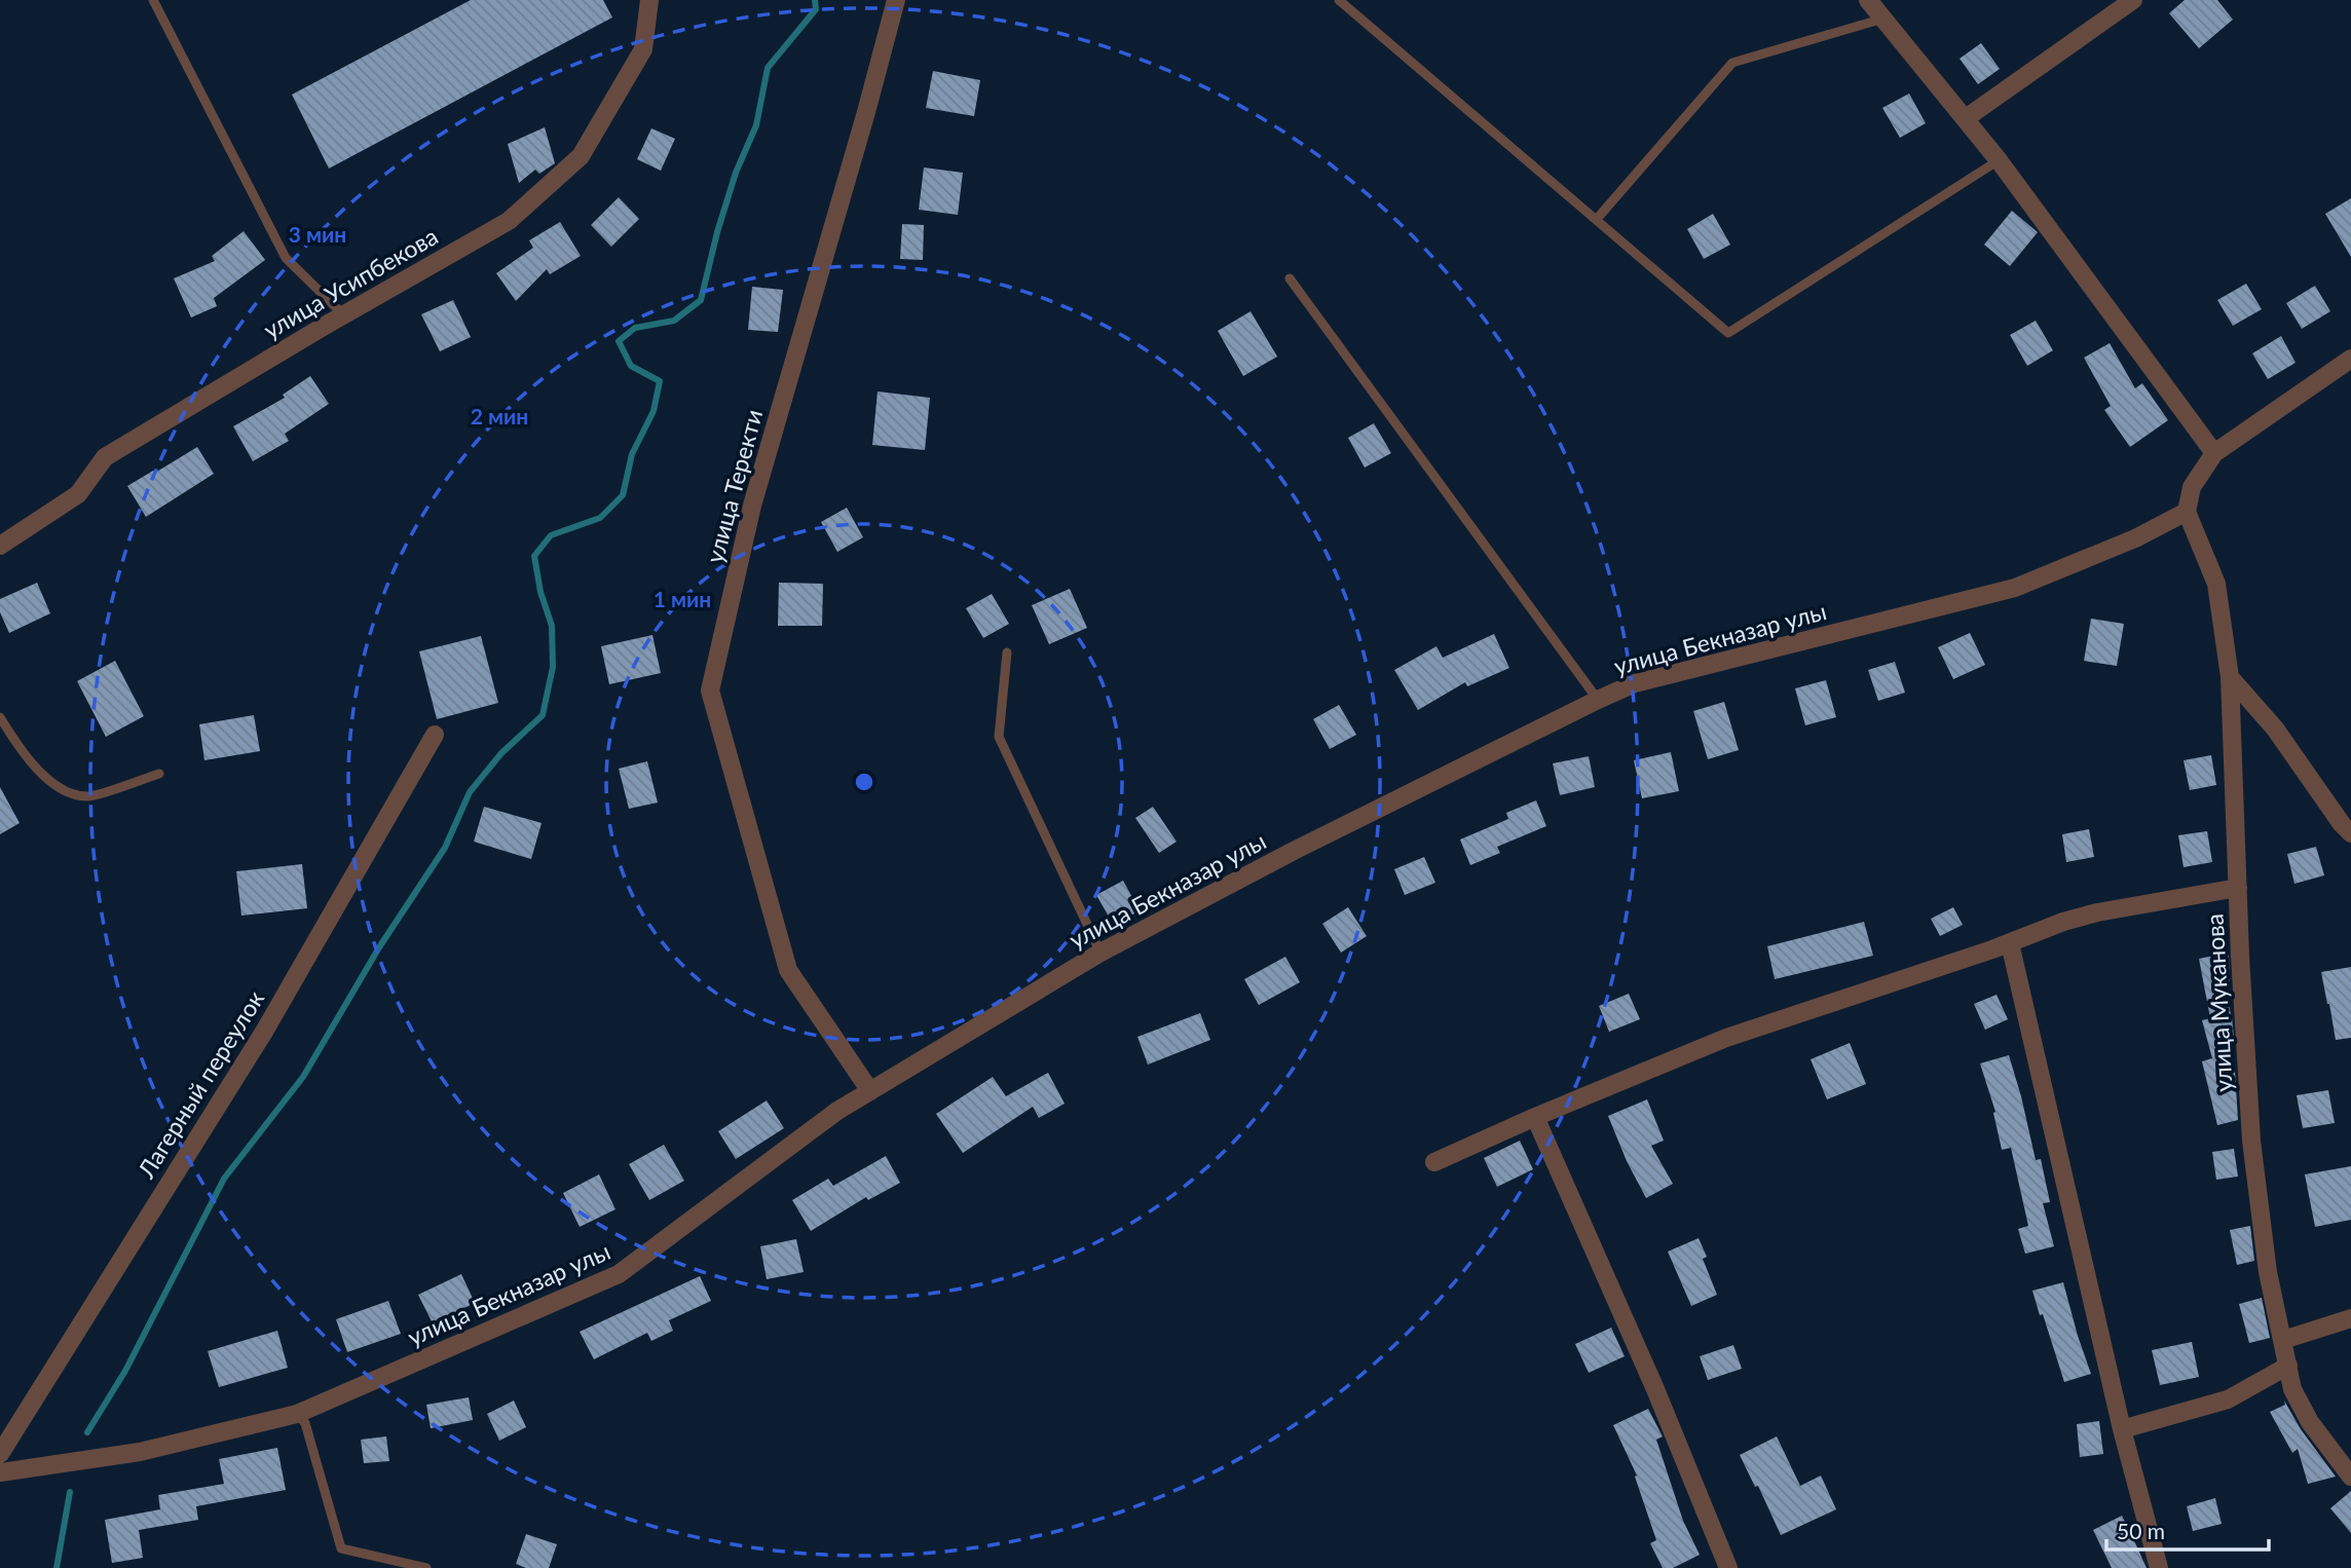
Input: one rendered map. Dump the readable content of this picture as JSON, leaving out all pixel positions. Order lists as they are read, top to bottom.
{
  "streets": {
    "street": [
      "улица Усипбекова",
      "улица Теректи",
      "улица Бекназар улы",
      "улица Муканова",
      "Лагерный переулок"
    ]
  },
  "crossings": [
    ["улица Теректи", "улица Бекназар улы"],
    ["улица Бекназар улы", "улица Муканова"]
  ],
  "scale_bar": "50 m",
  "rings": ["3 мин", "2 мин", "1 мин"]
}
